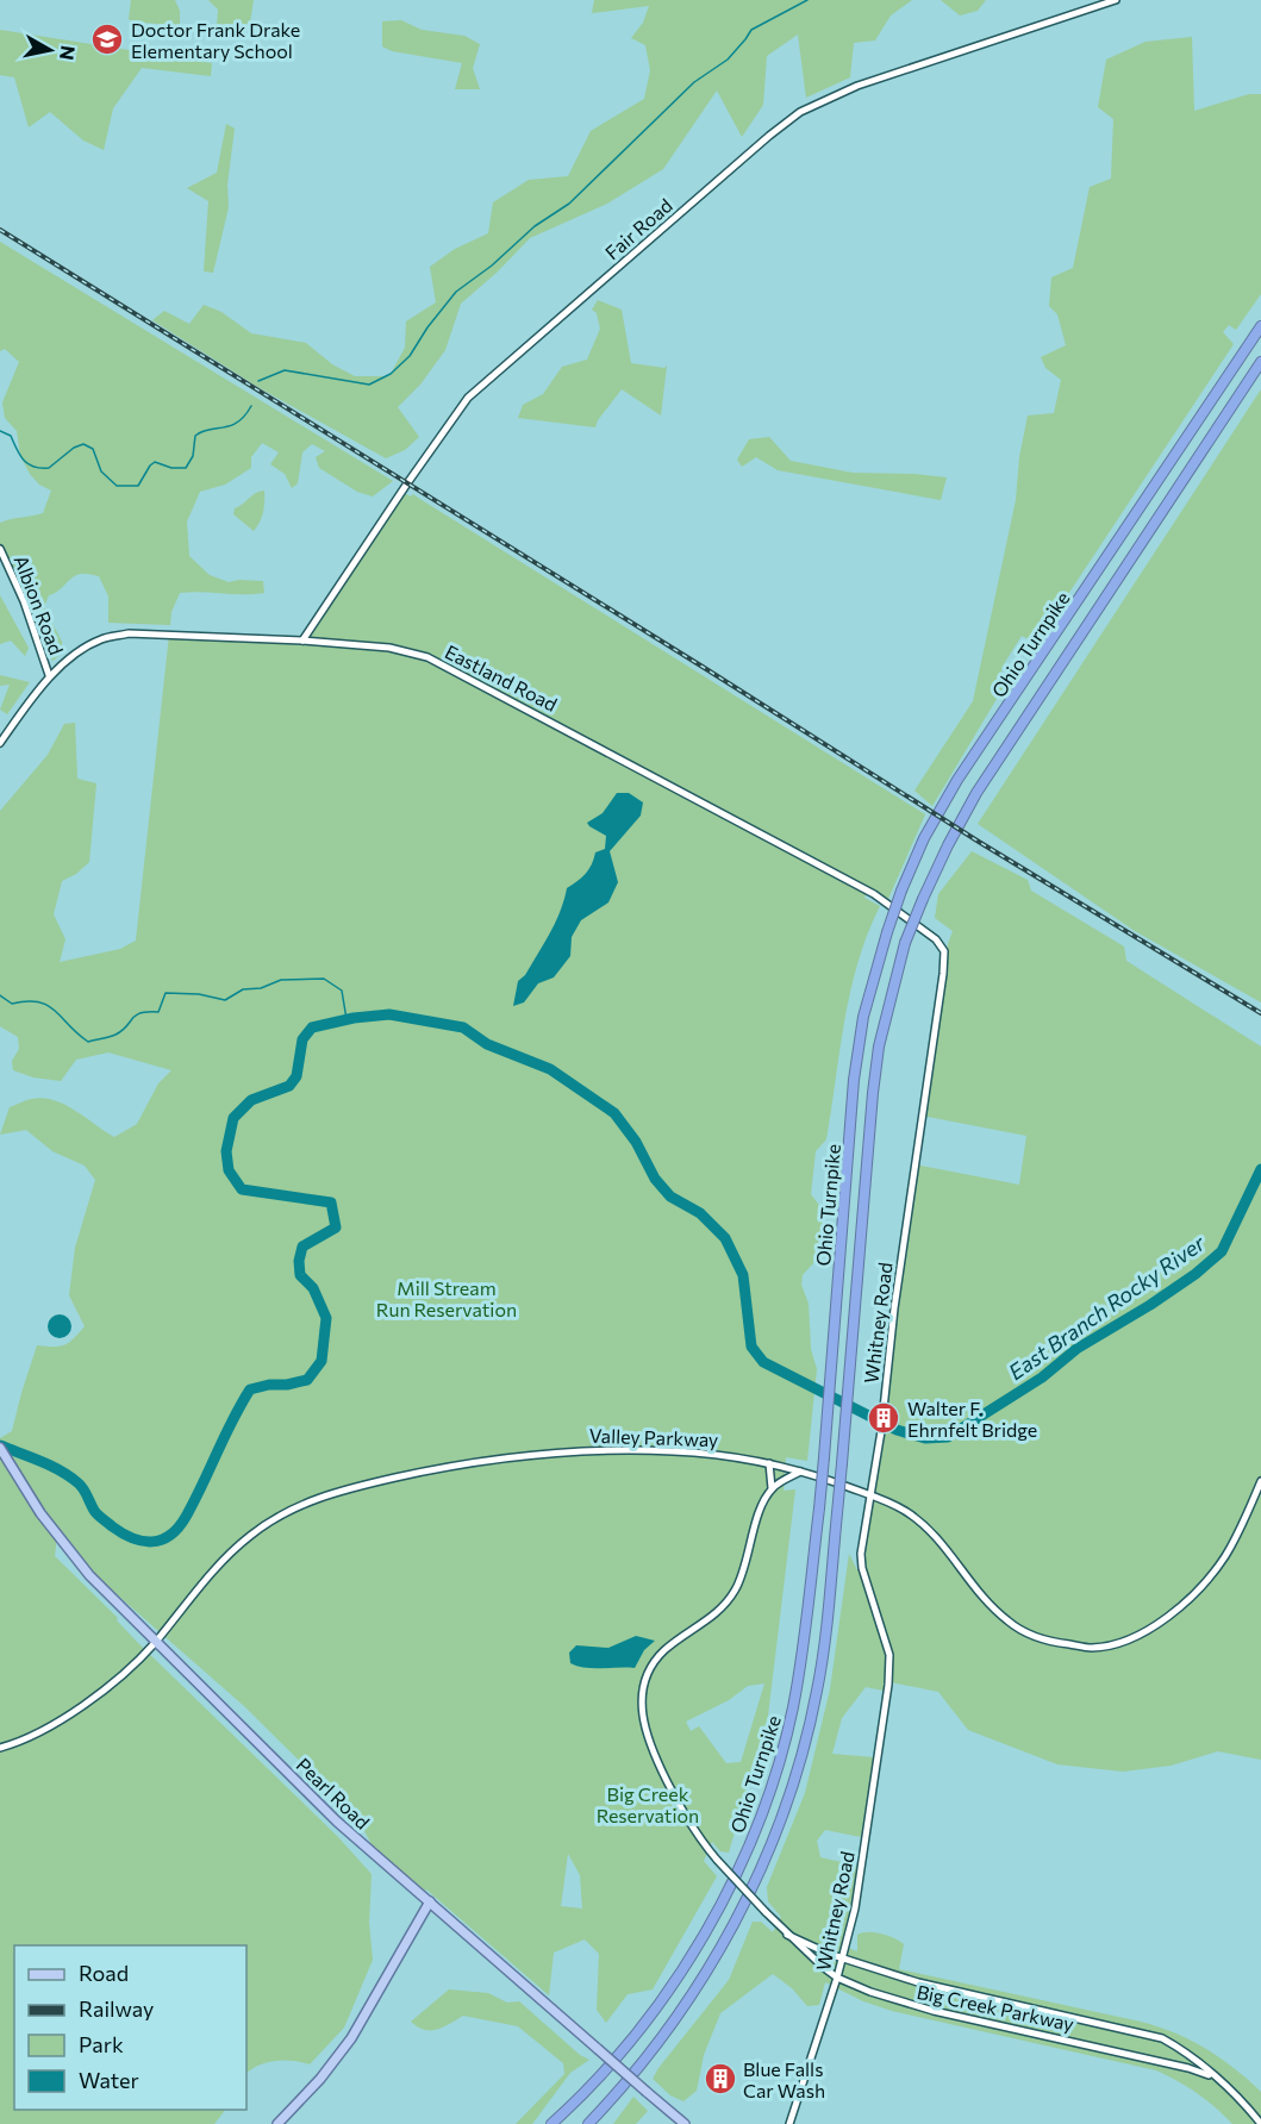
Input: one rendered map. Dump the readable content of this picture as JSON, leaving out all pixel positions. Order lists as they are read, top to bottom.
{
  "streets": {
    "highway": ["Ohio Turnpike"],
    "main road": ["Pearl Road"],
    "street": [
      "Fair Road",
      "Albion Road",
      "Eastland Road",
      "Whitney Road",
      "Valley Parkway",
      "Big Creek Parkway"
    ]
  },
  "crossings": [
    ["Fair Road", "Eastland Road"],
    ["Albion Road", "Eastland Road"],
    ["Eastland Road", "Whitney Road"],
    ["Whitney Road", "Valley Parkway"],
    ["Whitney Road", "Big Creek Parkway"],
    ["Valley Parkway", "Pearl Road"]
  ],
  "water": ["East Branch Rocky River"],
  "parks": ["Mill Stream Run Reservation", "Big Creek Reservation"],
  "places": {
    "school or university": ["Doctor Frank Drake Elementary School"],
    "building": ["Walter F. Ehrnfelt Bridge", "Blue Falls Car Wash"]
  },
  "legend": [
    "Road",
    "Railway",
    "Park",
    "Water"
  ],
  "north": "right"
}
